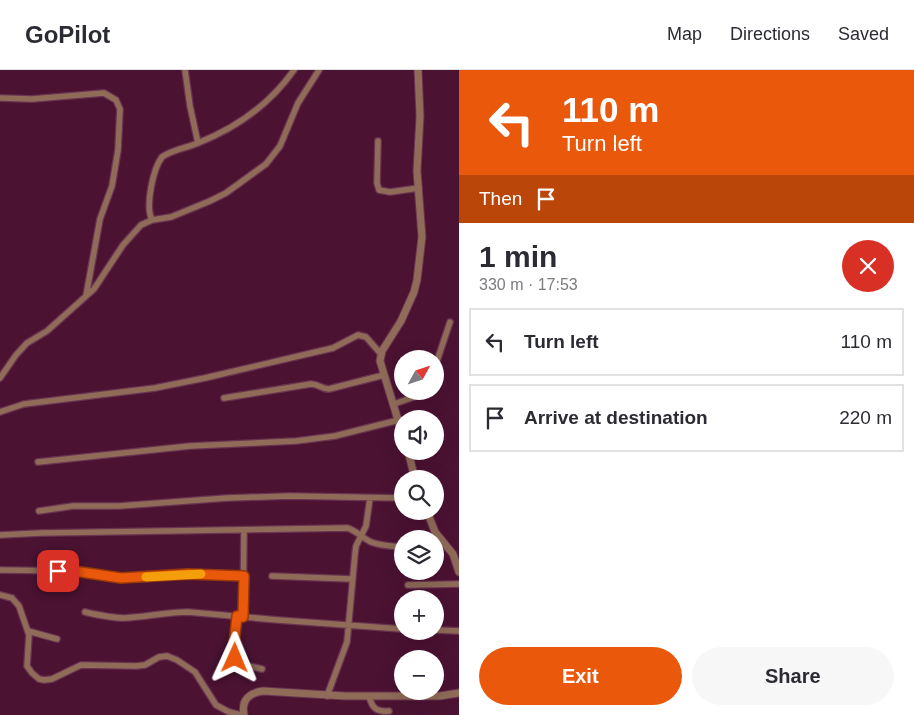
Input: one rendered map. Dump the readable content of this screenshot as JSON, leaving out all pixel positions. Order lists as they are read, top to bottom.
{
  "north": "top right",
  "page": {
    "header": "GoPilot",
    "nav": ["Map", "Directions", "Saved"],
    "turn": ["110 m", "Turn left"],
    "then": "Then",
    "heading": ["1 min", "330 m · 17:53"],
    "list": [
      {
        "name": "Turn left",
        "value": "110 m"
      },
      {
        "name": "Arrive at destination",
        "value": "220 m"
      }
    ],
    "map_buttons": ["+", "−"],
    "buttons": ["Exit", "Share"]
  }
}
